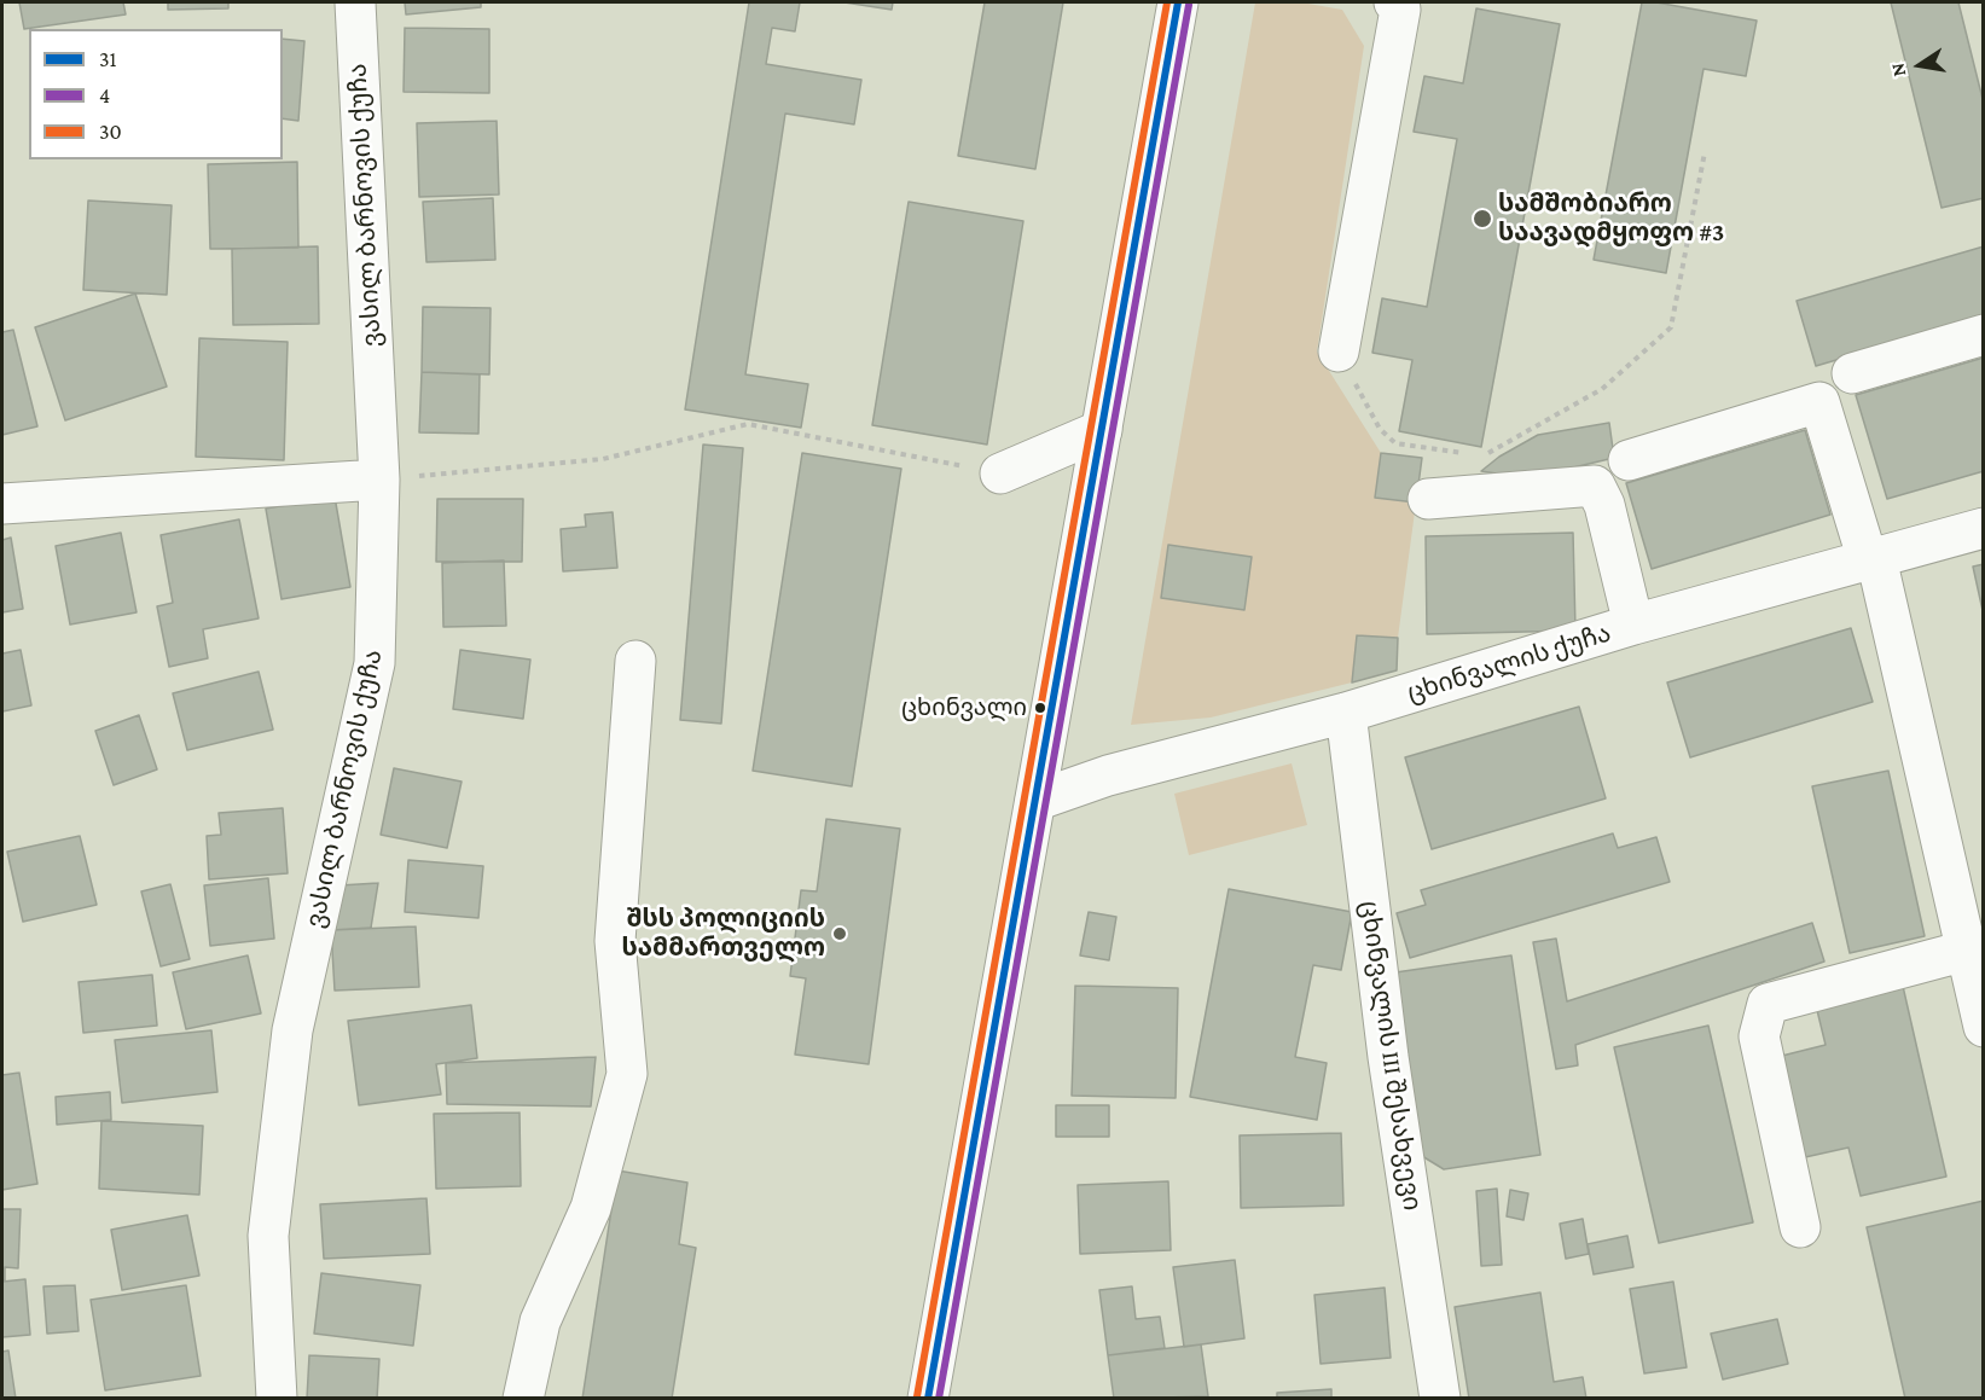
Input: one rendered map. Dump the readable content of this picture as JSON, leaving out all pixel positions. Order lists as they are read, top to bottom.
{
  "streets": {
    "street": ["ვასილ ბარნოვის ქუჩა", "ცხინვალის ქუჩა", "ცხინვალის III შესახვევი"]
  },
  "crossings": [
    ["ცხინვალის ქუჩა", "ცხინვალის III შესახვევი"]
  ],
  "places": ["სამშობიარო საავადმყოფო #3", "ცხინვალი", "შსს პოლიციის სამმართველო"],
  "lines": ["transit line 31", "transit line 30", "transit line 4"],
  "legend": ["31", "4", "30"],
  "north": "left"
}
